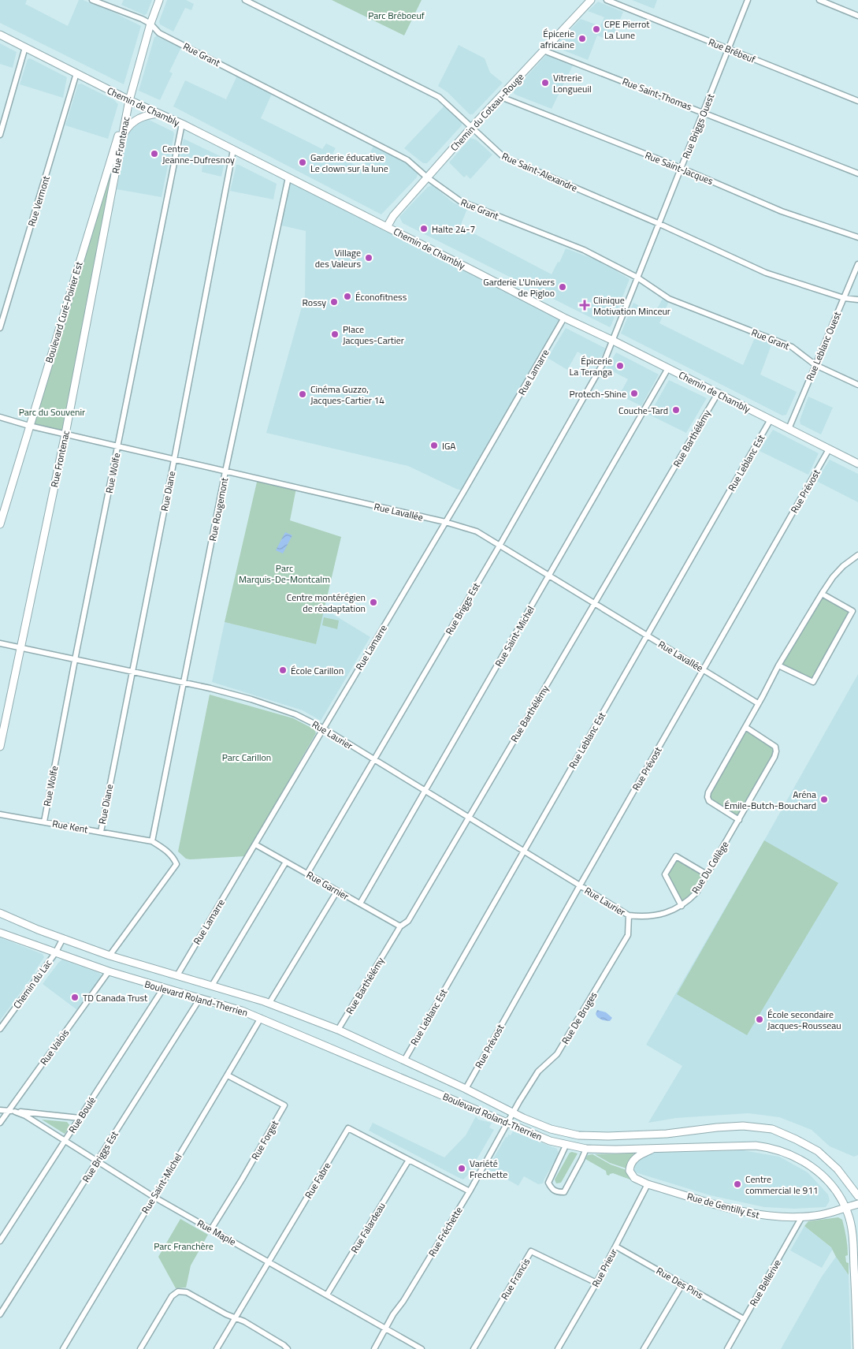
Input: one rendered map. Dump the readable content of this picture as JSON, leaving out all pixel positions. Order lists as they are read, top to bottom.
{
  "streets": {
    "main road": [
      "Chemin de Chambly",
      "Chemin du Coteau-Rouge",
      "Rue Frontenac",
      "Boulevard Curé-Poirier Est",
      "Boulevard Roland-Therrien",
      "Rue de Gentilly Est"
    ],
    "street": [
      "Rue Brébeuf",
      "Rue Grant",
      "Rue Saint-Thomas",
      "Rue Briggs Ouest",
      "Rue Saint-Jacques",
      "Rue Saint-Alexandre",
      "Rue Vermont",
      "Rue Leblanc Ouest",
      "Rue Lamarre",
      "Rue Barthélémy",
      "Rue Leblanc Est",
      "Rue Wolfe",
      "Rue Diane",
      "Rue Prévost",
      "Rue Rougemont",
      "Rue Lavallée",
      "Rue Briggs Est",
      "Rue Saint-Michel",
      "Rue Laurier",
      "Rue Kent",
      "Rue Du Collège",
      "Rue Garnier",
      "Chemin du Lac",
      "Rue De Bruges",
      "Rue Valois",
      "Rue Boulé",
      "Rue Forget",
      "Rue Fabre",
      "Rue Falardeau",
      "Rue Fréchette",
      "Rue Maple",
      "Rue Prieur",
      "Rue Francis",
      "Rue Des Pins",
      "Rue Bellerive"
    ]
  },
  "crossings": [
    ["Rue Brébeuf", "Rue Briggs Ouest"],
    ["Rue Grant", "Chemin du Coteau-Rouge"],
    ["Rue Grant", "Rue Briggs Ouest"],
    ["Rue Grant", "Rue Leblanc Ouest"],
    ["Rue Saint-Thomas", "Chemin du Coteau-Rouge"],
    ["Rue Saint-Thomas", "Rue Briggs Ouest"],
    ["Chemin de Chambly", "Chemin du Coteau-Rouge"],
    ["Chemin de Chambly", "Rue Briggs Ouest"],
    ["Chemin de Chambly", "Rue Frontenac"],
    ["Chemin de Chambly", "Rue Vermont"],
    ["Chemin de Chambly", "Boulevard Curé-Poirier Est"],
    ["Chemin de Chambly", "Rue Leblanc Ouest"],
    ["Chemin de Chambly", "Rue Lamarre"],
    ["Chemin de Chambly", "Rue Barthélémy"],
    ["Chemin de Chambly", "Rue Leblanc Est"],
    ["Chemin de Chambly", "Rue Wolfe"],
    ["Chemin de Chambly", "Rue Diane"],
    ["Chemin de Chambly", "Rue Prévost"],
    ["Chemin de Chambly", "Rue Rougemont"],
    ["Chemin de Chambly", "Rue Briggs Est"],
    ["Chemin de Chambly", "Rue Saint-Michel"],
    ["Chemin du Coteau-Rouge", "Rue Saint-Jacques"],
    ["Chemin du Coteau-Rouge", "Rue Saint-Alexandre"],
    ["Rue Briggs Ouest", "Rue Saint-Jacques"],
    ["Rue Briggs Ouest", "Rue Saint-Alexandre"],
    ["Rue Briggs Ouest", "Rue Briggs Est"],
    ["Rue Frontenac", "Boulevard Curé-Poirier Est"],
    ["Rue Frontenac", "Rue Lavallée"],
    ["Rue Frontenac", "Rue Laurier"],
    ["Rue Saint-Alexandre", "Rue Leblanc Ouest"],
    ["Boulevard Curé-Poirier Est", "Rue Lavallée"],
    ["Rue Lamarre", "Rue Lavallée"],
    ["Rue Lamarre", "Rue Laurier"],
    ["Rue Lamarre", "Rue Garnier"],
    ["Rue Lamarre", "Boulevard Roland-Therrien"],
    ["Rue Barthélémy", "Rue Lavallée"],
    ["Rue Barthélémy", "Rue Laurier"],
    ["Rue Barthélémy", "Rue Garnier"],
    ["Rue Barthélémy", "Boulevard Roland-Therrien"],
    ["Rue Leblanc Est", "Rue Lavallée"],
    ["Rue Leblanc Est", "Rue Laurier"],
    ["Rue Leblanc Est", "Boulevard Roland-Therrien"],
    ["Rue Wolfe", "Rue Lavallée"],
    ["Rue Wolfe", "Rue Laurier"],
    ["Rue Wolfe", "Rue Kent"],
    ["Rue Diane", "Rue Lavallée"],
    ["Rue Diane", "Rue Laurier"],
    ["Rue Diane", "Rue Kent"],
    ["Rue Prévost", "Rue Lavallée"],
    ["Rue Prévost", "Rue Laurier"],
    ["Rue Prévost", "Boulevard Roland-Therrien"],
    ["Rue Rougemont", "Rue Lavallée"],
    ["Rue Rougemont", "Rue Laurier"],
    ["Rue Rougemont", "Rue Kent"],
    ["Rue Lavallée", "Rue Briggs Est"],
    ["Rue Lavallée", "Rue Saint-Michel"],
    ["Rue Briggs Est", "Rue Laurier"],
    ["Rue Briggs Est", "Rue Garnier"],
    ["Rue Briggs Est", "Boulevard Roland-Therrien"],
    ["Rue Briggs Est", "Rue Maple"],
    ["Rue Saint-Michel", "Rue Laurier"],
    ["Rue Saint-Michel", "Rue Garnier"],
    ["Rue Saint-Michel", "Boulevard Roland-Therrien"],
    ["Rue Saint-Michel", "Rue Forget"],
    ["Rue Saint-Michel", "Rue Maple"],
    ["Rue Laurier", "Rue Du Collège"],
    ["Rue Laurier", "Rue De Bruges"],
    ["Rue Kent", "Boulevard Roland-Therrien"],
    ["Rue Du Collège", "Rue De Bruges"],
    ["Chemin du Lac", "Boulevard Roland-Therrien"],
    ["Boulevard Roland-Therrien", "Rue De Bruges"],
    ["Boulevard Roland-Therrien", "Rue Valois"],
    ["Boulevard Roland-Therrien", "Rue Boulé"],
    ["Boulevard Roland-Therrien", "Rue de Gentilly Est"],
    ["Boulevard Roland-Therrien", "Rue Fréchette"],
    ["Rue De Bruges", "Rue Fréchette"],
    ["Rue Valois", "Rue Maple"],
    ["Rue Boulé", "Rue Maple"],
    ["Rue Forget", "Rue Maple"],
    ["Rue Fabre", "Rue Falardeau"],
    ["Rue Fabre", "Rue Fréchette"],
    ["Rue Fabre", "Rue Maple"],
    ["Rue de Gentilly Est", "Rue Prieur"],
    ["Rue de Gentilly Est", "Rue Bellerive"],
    ["Rue Falardeau", "Rue Maple"],
    ["Rue Fréchette", "Rue Maple"],
    ["Rue Prieur", "Rue Francis"],
    ["Rue Prieur", "Rue Des Pins"],
    ["Rue Des Pins", "Rue Bellerive"]
  ],
  "parks": [
    "Parc Bréboeuf",
    "Parc du Souvenir",
    "Parc Marquis-De-Montcalm",
    "Parc Carillon",
    "Parc Franchère"
  ],
  "places": {
    "other": [
      "CPE Pierrot La Lune",
      "Épicerie africaine",
      "Vitrerie Longueuil",
      "Centre Jeanne-Dufresnoy",
      "Garderie éducative Le clown sur la lune",
      "Halte 24-7",
      "Village des Valeurs",
      "Garderie L'Univers de Pigloo",
      "Éconofitness",
      "Rossy",
      "Place Jacques-Cartier",
      "Épicerie La Teranga",
      "Protech-Shine",
      "Cinéma Guzzo, Jacques-Cartier 14",
      "Couche-Tard",
      "IGA",
      "Centre montérégien de réadaptation",
      "École Carillon",
      "Aréna Émile-Butch-Bouchard",
      "TD Canada Trust",
      "École secondaire Jacques-Rousseau",
      "Variété Frechette",
      "Centre commercial le 911"
    ],
    "health": ["Clinique Motivation Minceur"]
  }
}
